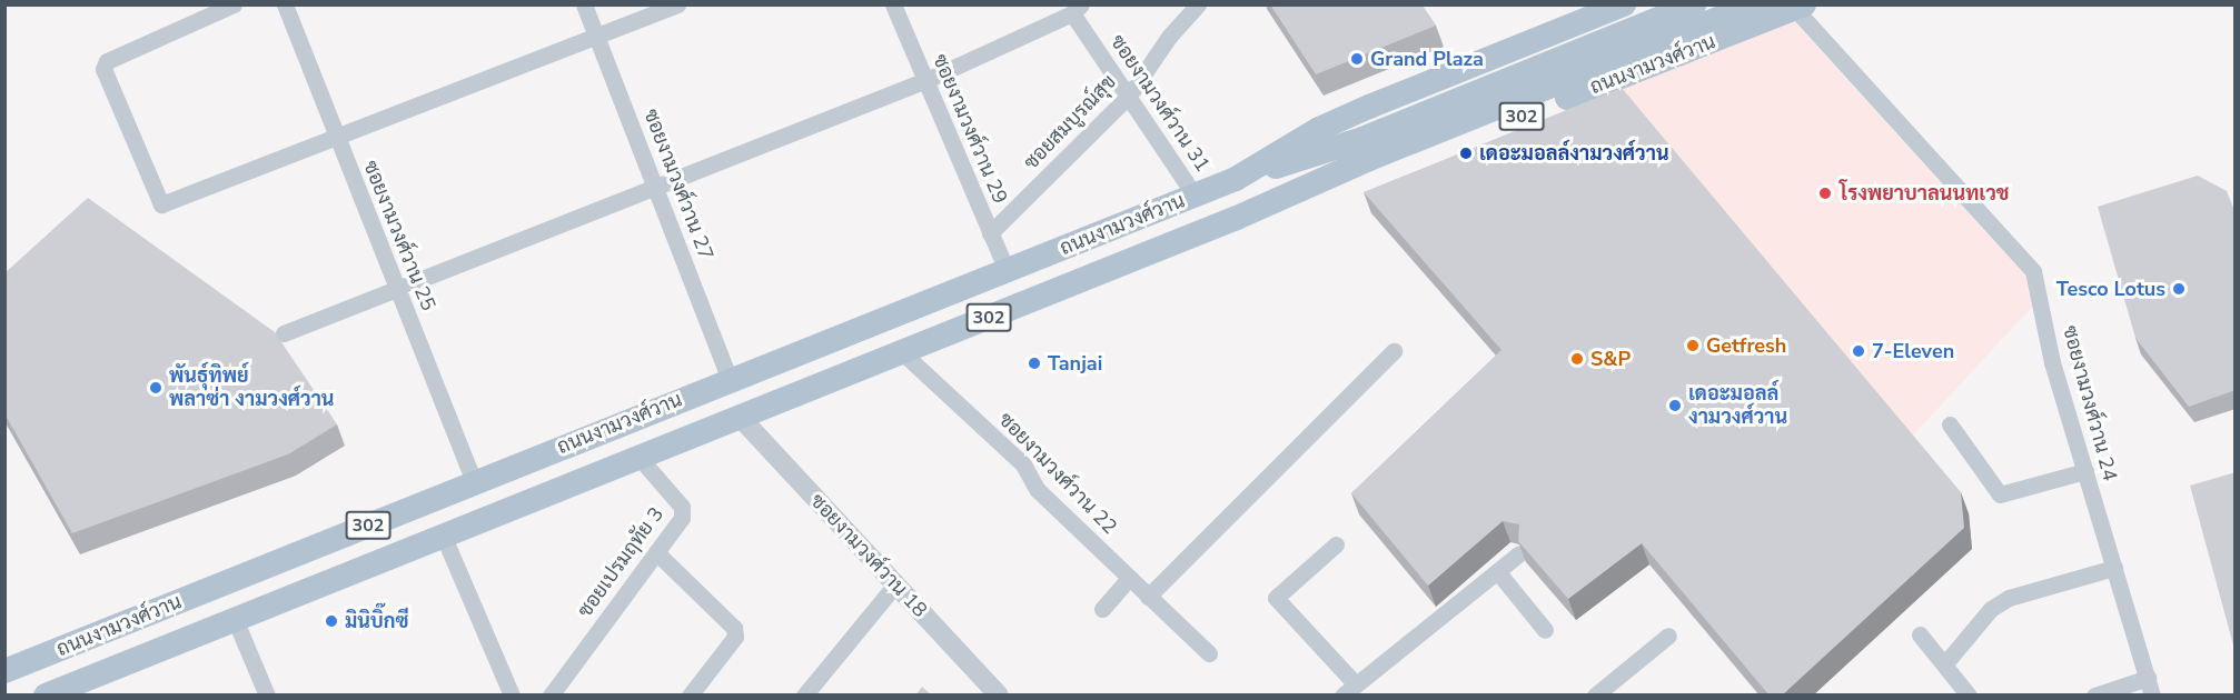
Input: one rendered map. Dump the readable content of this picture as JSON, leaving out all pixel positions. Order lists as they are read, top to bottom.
{
  "streets": {
    "main road": ["ถนนงามวงศ์วาน", "302"],
    "street": [
      "ซอยงามวงศ์วาน 31",
      "ซอยสมบูรณ์สุข",
      "ซอยงามวงศ์วาน 29",
      "ซอยงามวงศ์วาน 27",
      "ซอยงามวงศ์วาน 25",
      "ซอยงามวงศ์วาน 24",
      "ซอยงามวงศ์วาน 22",
      "ซอยงามวงศ์วาน 18",
      "ซอยเปรมฤทัย 3"
    ]
  },
  "crossings": [
    ["ถนนงามวงศ์วาน", "ซอยงามวงศ์วาน 31"],
    ["ถนนงามวงศ์วาน", "ซอยงามวงศ์วาน 29"],
    ["ถนนงามวงศ์วาน", "ซอยงามวงศ์วาน 27"],
    ["ถนนงามวงศ์วาน", "ซอยงามวงศ์วาน 25"],
    ["ถนนงามวงศ์วาน", "ซอยงามวงศ์วาน 24"],
    ["ถนนงามวงศ์วาน", "ซอยงามวงศ์วาน 22"],
    ["ถนนงามวงศ์วาน", "ซอยงามวงศ์วาน 18"],
    ["ถนนงามวงศ์วาน", "ซอยเปรมฤทัย 3"],
    ["ซอยงามวงศ์วาน 31", "ซอยสมบูรณ์สุข"],
    ["ซอยสมบูรณ์สุข", "ซอยงามวงศ์วาน 29"]
  ],
  "places": [
    "Grand Plaza",
    "เดอะมอลล์งามวงศ์วาน",
    "โรงพยาบาลนนทเวช",
    "Tesco Lotus",
    "Getfresh",
    "7-Eleven",
    "S&P",
    "Tanjai",
    "พันธุ์ทิพย์ พลาซ่า งามวงศ์วาน",
    "เดอะมอลล์ งามวงศ์วาน",
    "มินิบิ๊กซี"
  ]
}
